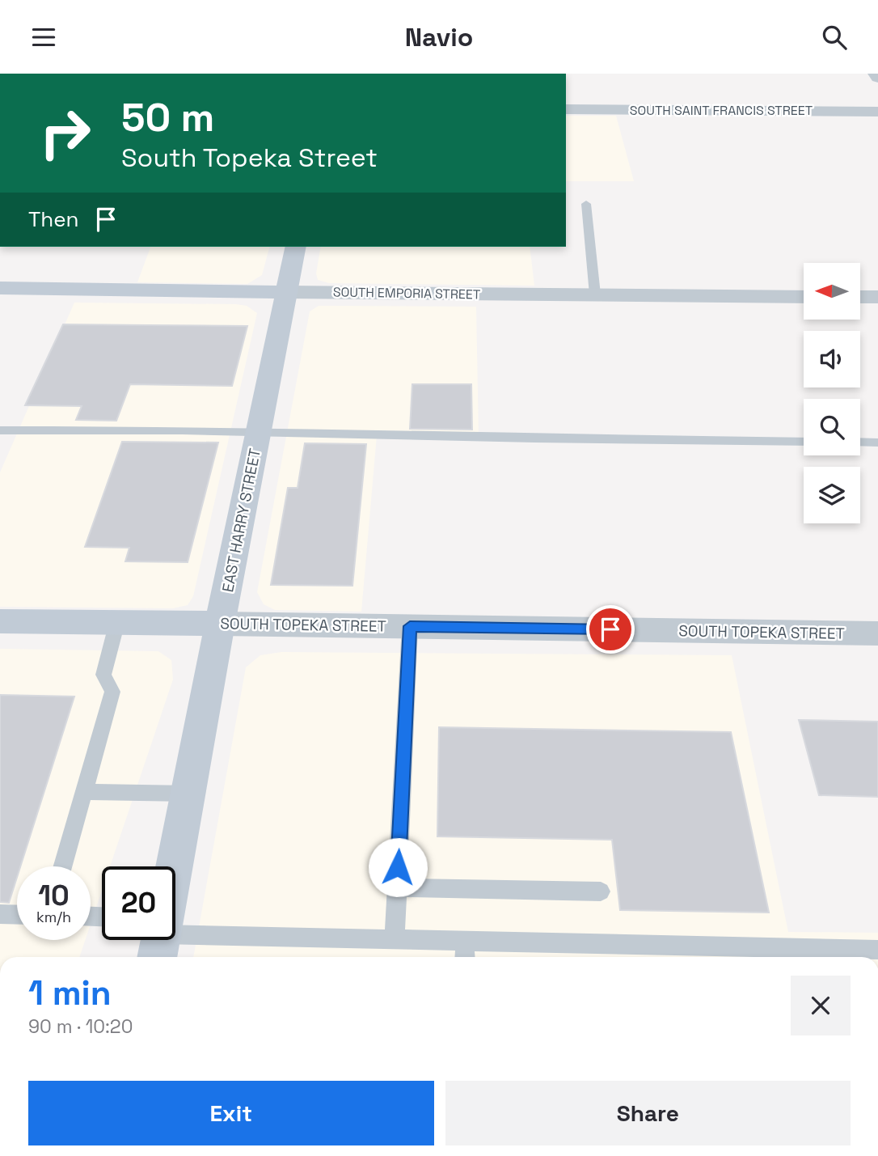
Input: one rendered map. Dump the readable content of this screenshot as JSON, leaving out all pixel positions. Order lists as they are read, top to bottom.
{
  "streets": {
    "street": [
      "SOUTH SAINT FRANCIS STREET",
      "SOUTH EMPORIA STREET",
      "EAST HARRY STREET",
      "SOUTH TOPEKA STREET"
    ]
  },
  "crossings": [
    ["SOUTH EMPORIA STREET", "EAST HARRY STREET"],
    ["EAST HARRY STREET", "SOUTH TOPEKA STREET"]
  ],
  "north": "left",
  "page": {
    "header": "Navio",
    "turn": ["50 m", "South Topeka Street"],
    "then": "Then",
    "speed": "10 km/h",
    "limit": "20",
    "heading": ["1 min", "90 m · 10:20"],
    "buttons": ["Exit", "Share"]
  }
}
